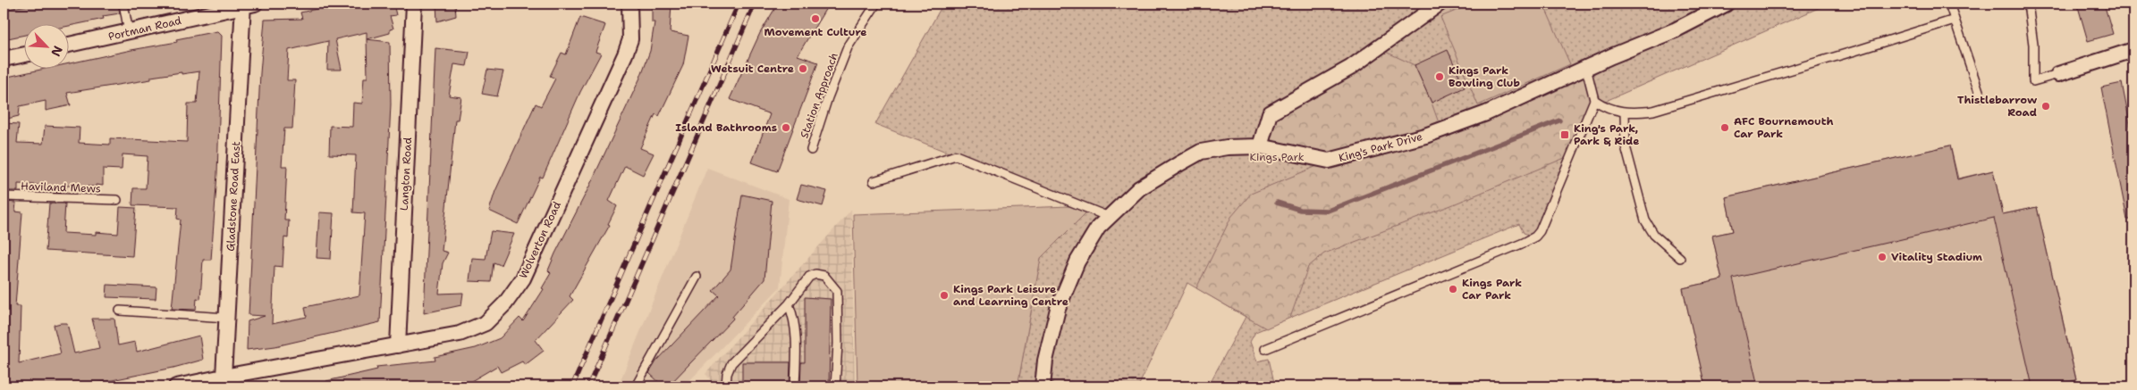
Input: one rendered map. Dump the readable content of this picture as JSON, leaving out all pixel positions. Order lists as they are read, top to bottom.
{
  "streets": {
    "street": [
      "Portman Road",
      "King's Park Drive",
      "Langton Road",
      "Gladstone Road East",
      "Wolverton Road"
    ],
    "lane": ["Station Approach", "Haviland Mews"]
  },
  "crossings": [
    ["Portman Road", "Gladstone Road East"],
    ["Langton Road", "Wolverton Road"],
    ["Gladstone Road East", "Wolverton Road"]
  ],
  "parks": ["Kings Park"],
  "places": {
    "other": [
      "Movement Culture",
      "Wetsuit Centre",
      "Kings Park Bowling Club",
      "Thistlebarrow Road",
      "Island Bathrooms",
      "AFC Bournemouth Car Park",
      "Vitality Stadium",
      "Kings Park Car Park",
      "Kings Park Leisure and Learning Centre"
    ],
    "transit": ["King's Park, Park & Ride"]
  },
  "north": "bottom right"
}
